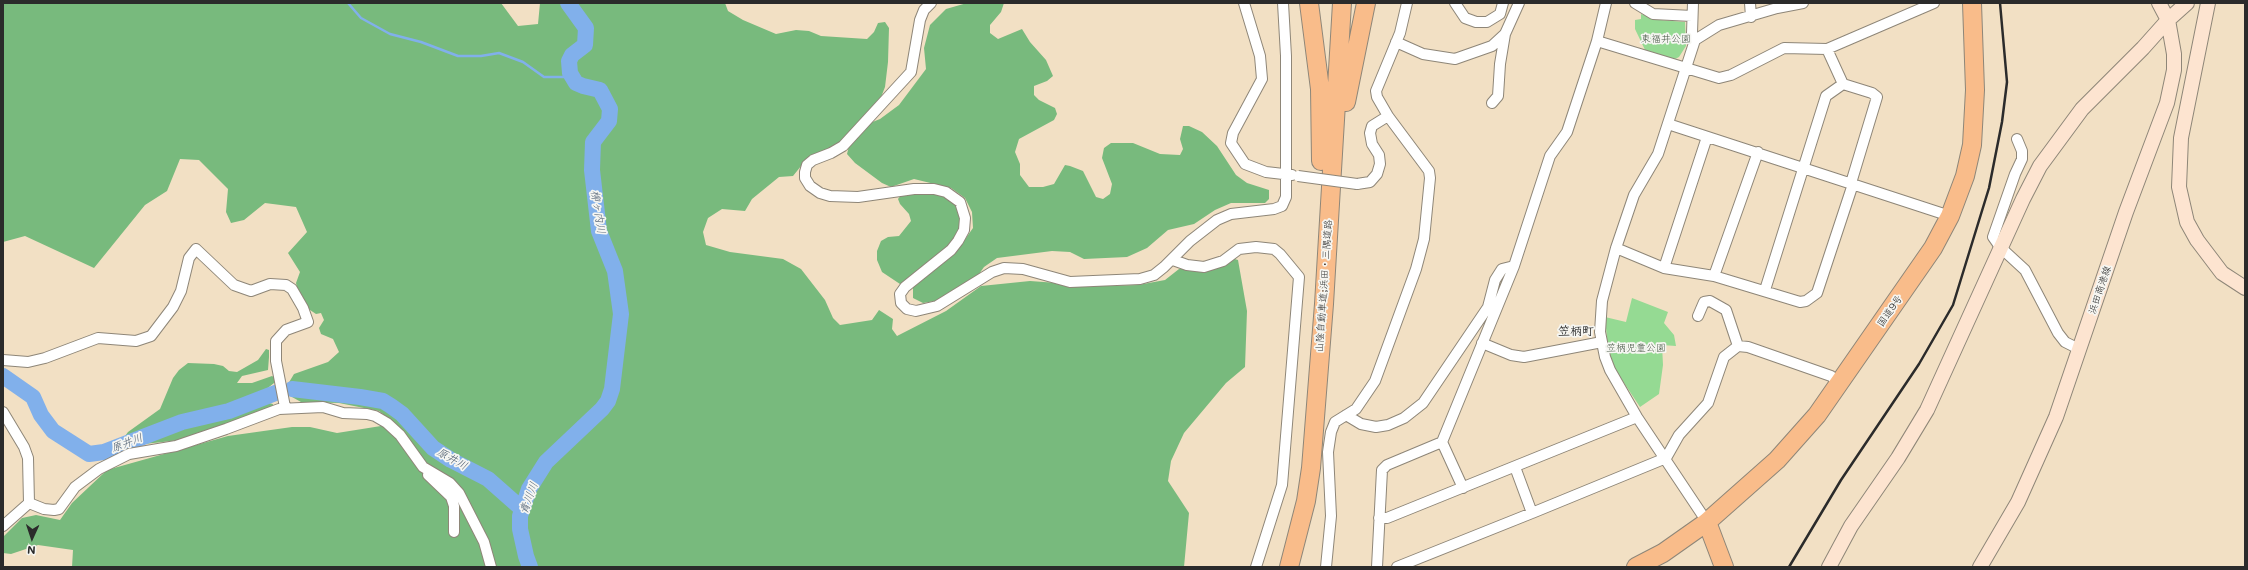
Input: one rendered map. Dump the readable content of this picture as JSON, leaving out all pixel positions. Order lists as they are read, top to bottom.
{
  "streets": {
    "highway": ["山陰自動車道;浜田・三隅道路", "国道9号"],
    "street": ["浜田商港線"]
  },
  "districts": ["笠柄町"],
  "water": ["柳ヶ内川", "原井川", "青川川"],
  "parks": ["東福井公園", "笠柄児童公園"],
  "north": "bottom"
}
